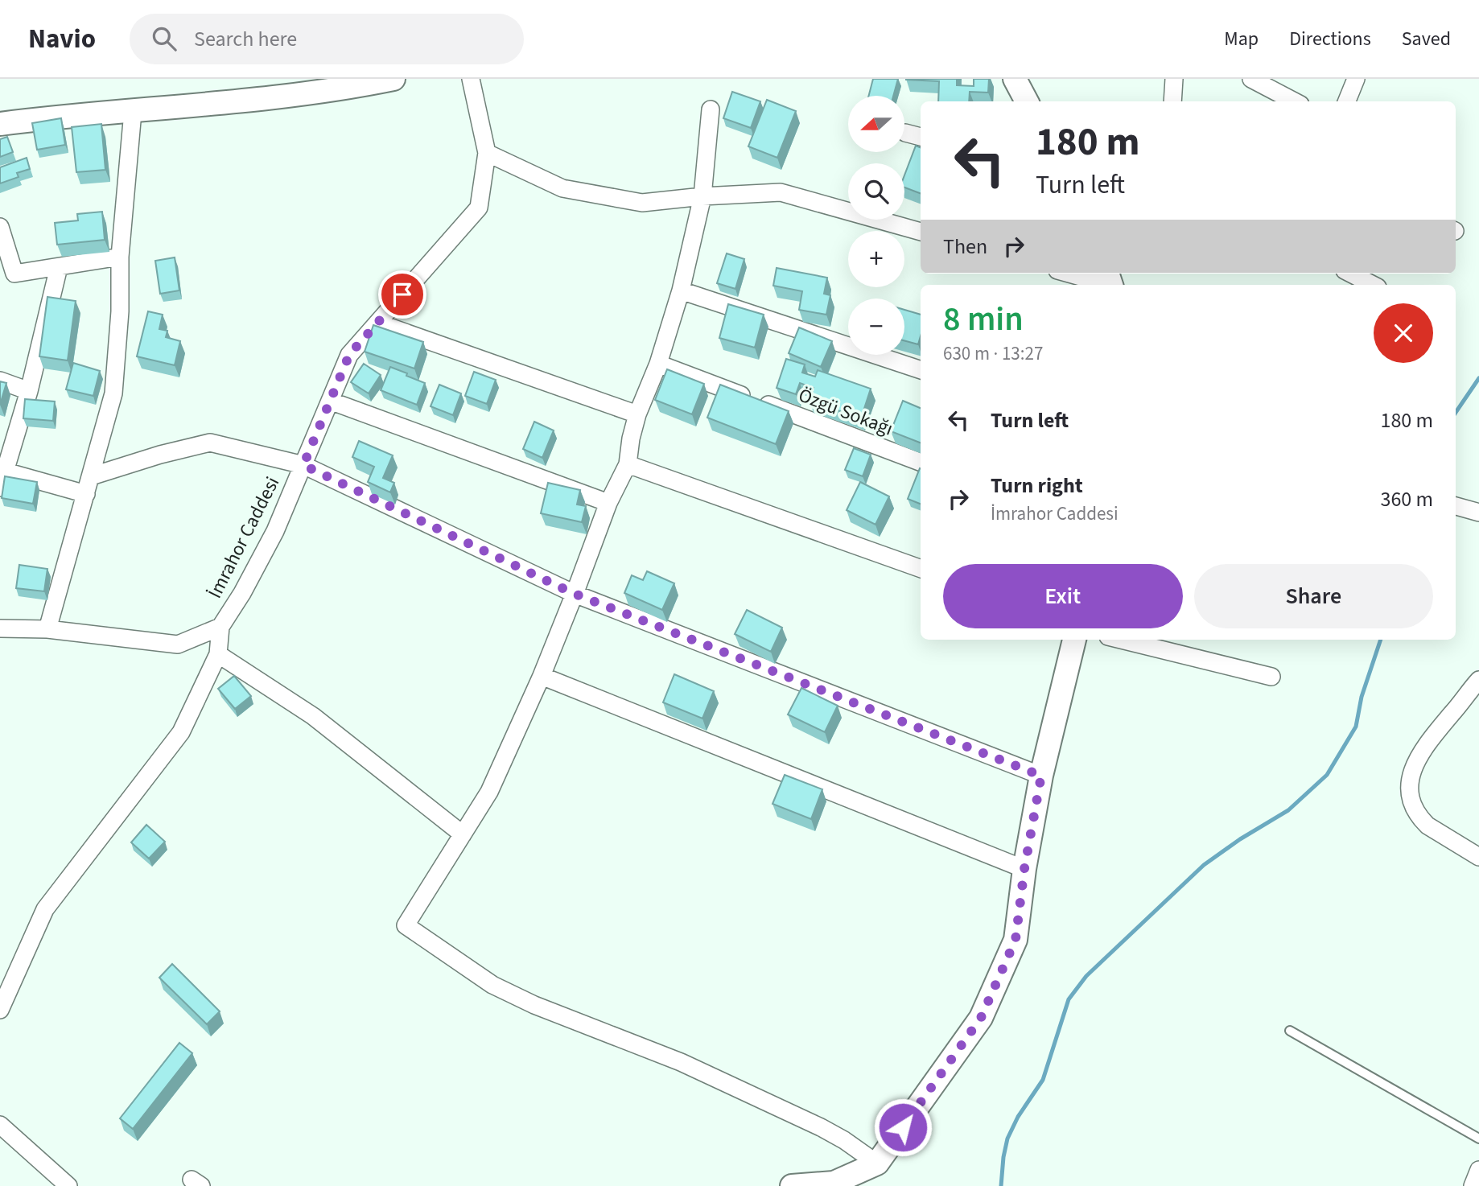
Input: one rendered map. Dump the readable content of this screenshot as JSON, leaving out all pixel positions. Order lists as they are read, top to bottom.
{
  "streets": {
    "street": ["Özgü Sokağı", "İmrahor Caddesi"]
  },
  "north": "left",
  "page": {
    "header": "Navio",
    "search": "Search here",
    "nav": ["Map", "Directions", "Saved"],
    "map_buttons": ["+", "−"],
    "turn": ["180 m", "Turn left"],
    "then": "Then",
    "heading": ["8 min", "630 m · 13:27"],
    "list": [
      {
        "name": "Turn left",
        "value": "180 m"
      },
      {
        "name": "Turn right",
        "note": "İmrahor Caddesi",
        "value": "360 m"
      }
    ],
    "buttons": ["Exit", "Share"]
  }
}
